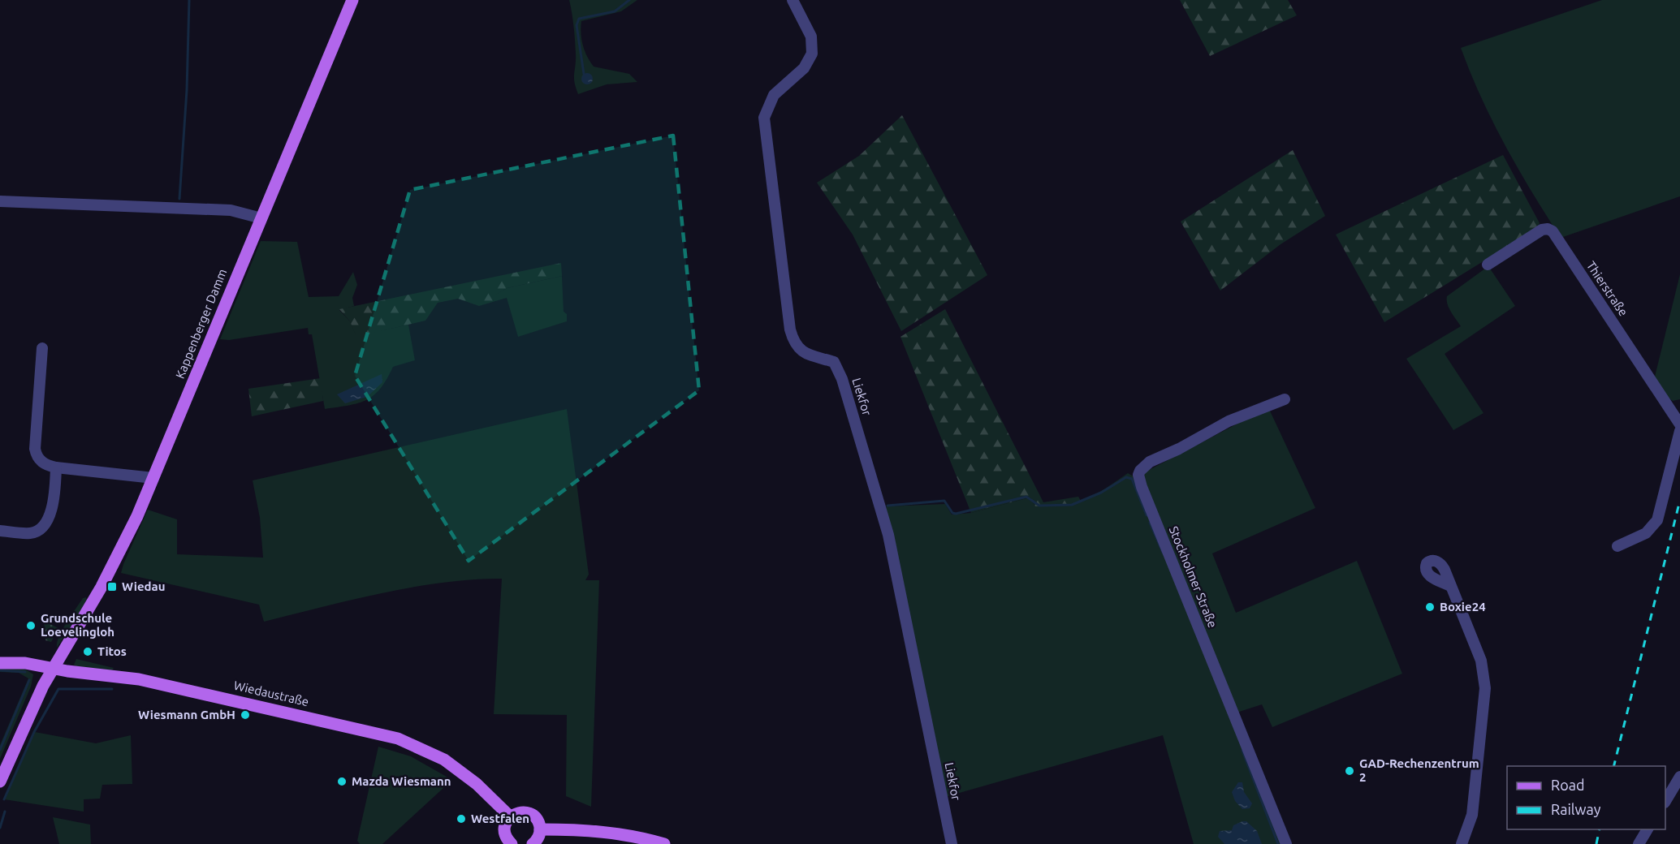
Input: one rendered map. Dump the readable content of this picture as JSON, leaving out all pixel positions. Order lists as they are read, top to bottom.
{
  "streets": {
    "main road": ["Kappenberger Damm", "Wiedaustraße"],
    "street": ["Thierstraße", "Liekfor", "Stockholmer Straße"]
  },
  "crossings": [
    ["Kappenberger Damm", "Wiedaustraße"]
  ],
  "places": {
    "transit": ["Wiedau"],
    "other": [
      "Boxie24",
      "Grundschule Loevelingloh",
      "Titos",
      "Wiesmann GmbH",
      "GAD-Rechenzentrum 2",
      "Mazda Wiesmann",
      "Westfalen"
    ]
  },
  "legend": ["Road", "Railway"]
}
